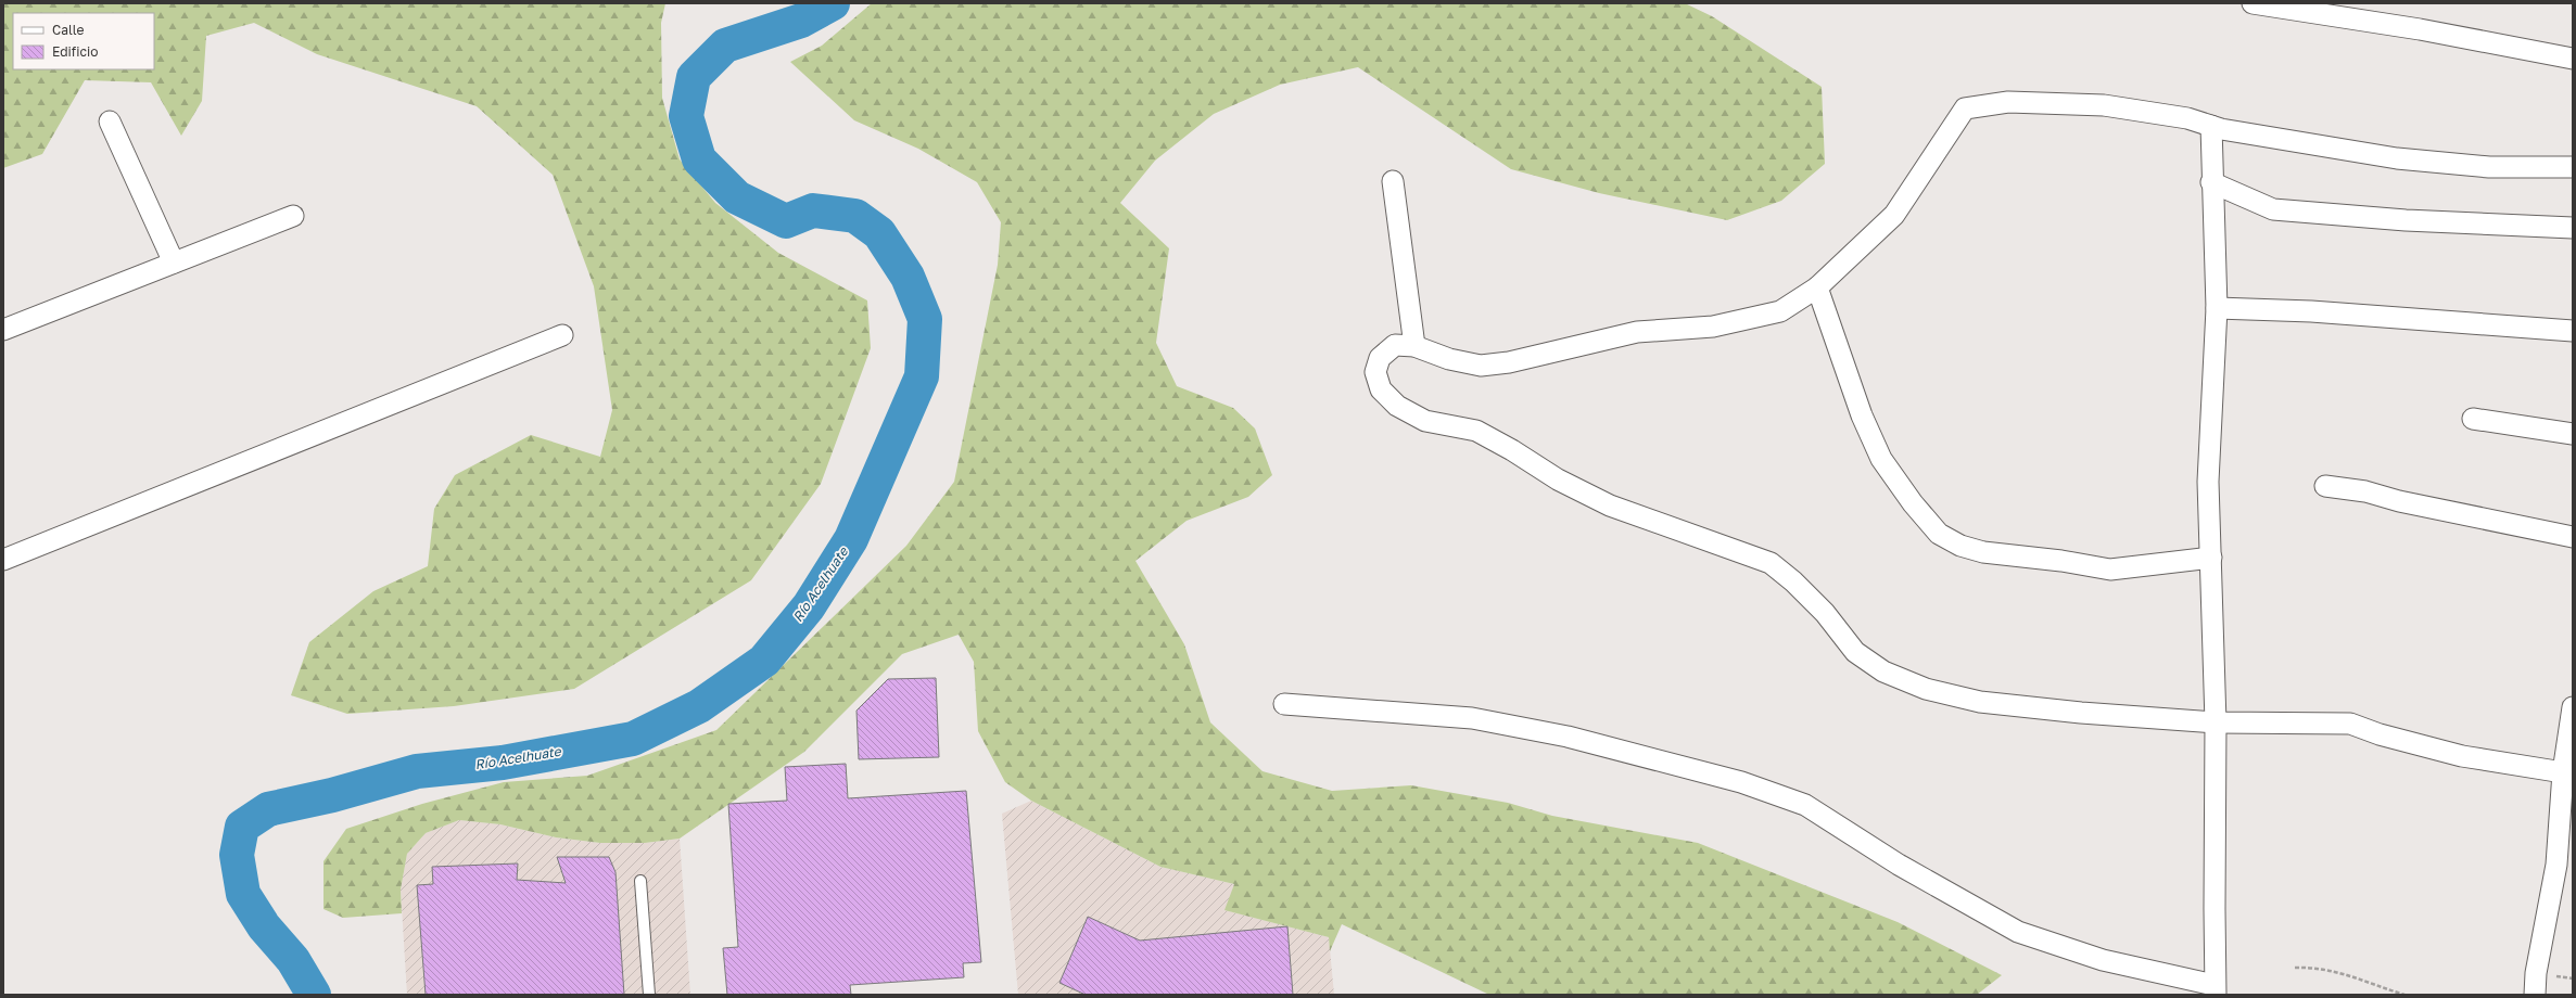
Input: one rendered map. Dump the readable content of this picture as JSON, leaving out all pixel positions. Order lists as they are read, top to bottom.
{
  "water": ["Río Acelhuate"],
  "legend": ["Calle", "Edificio"]
}
